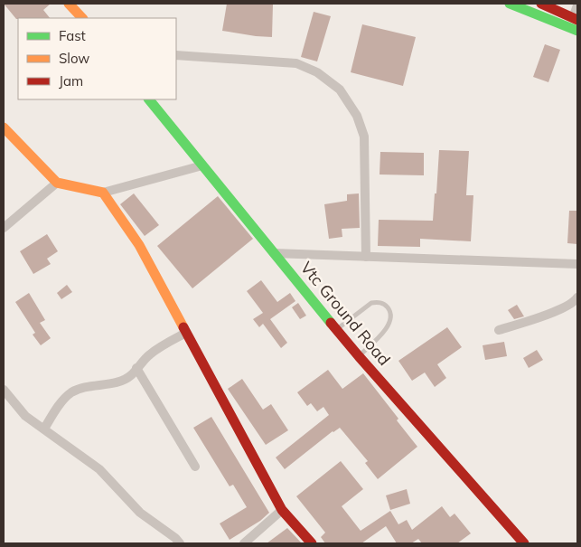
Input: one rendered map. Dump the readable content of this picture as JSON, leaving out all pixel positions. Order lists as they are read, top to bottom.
{
  "streets": {
    "street": ["Vtc Ground Road"]
  },
  "legend": ["Fast", "Slow", "Jam"]
}
